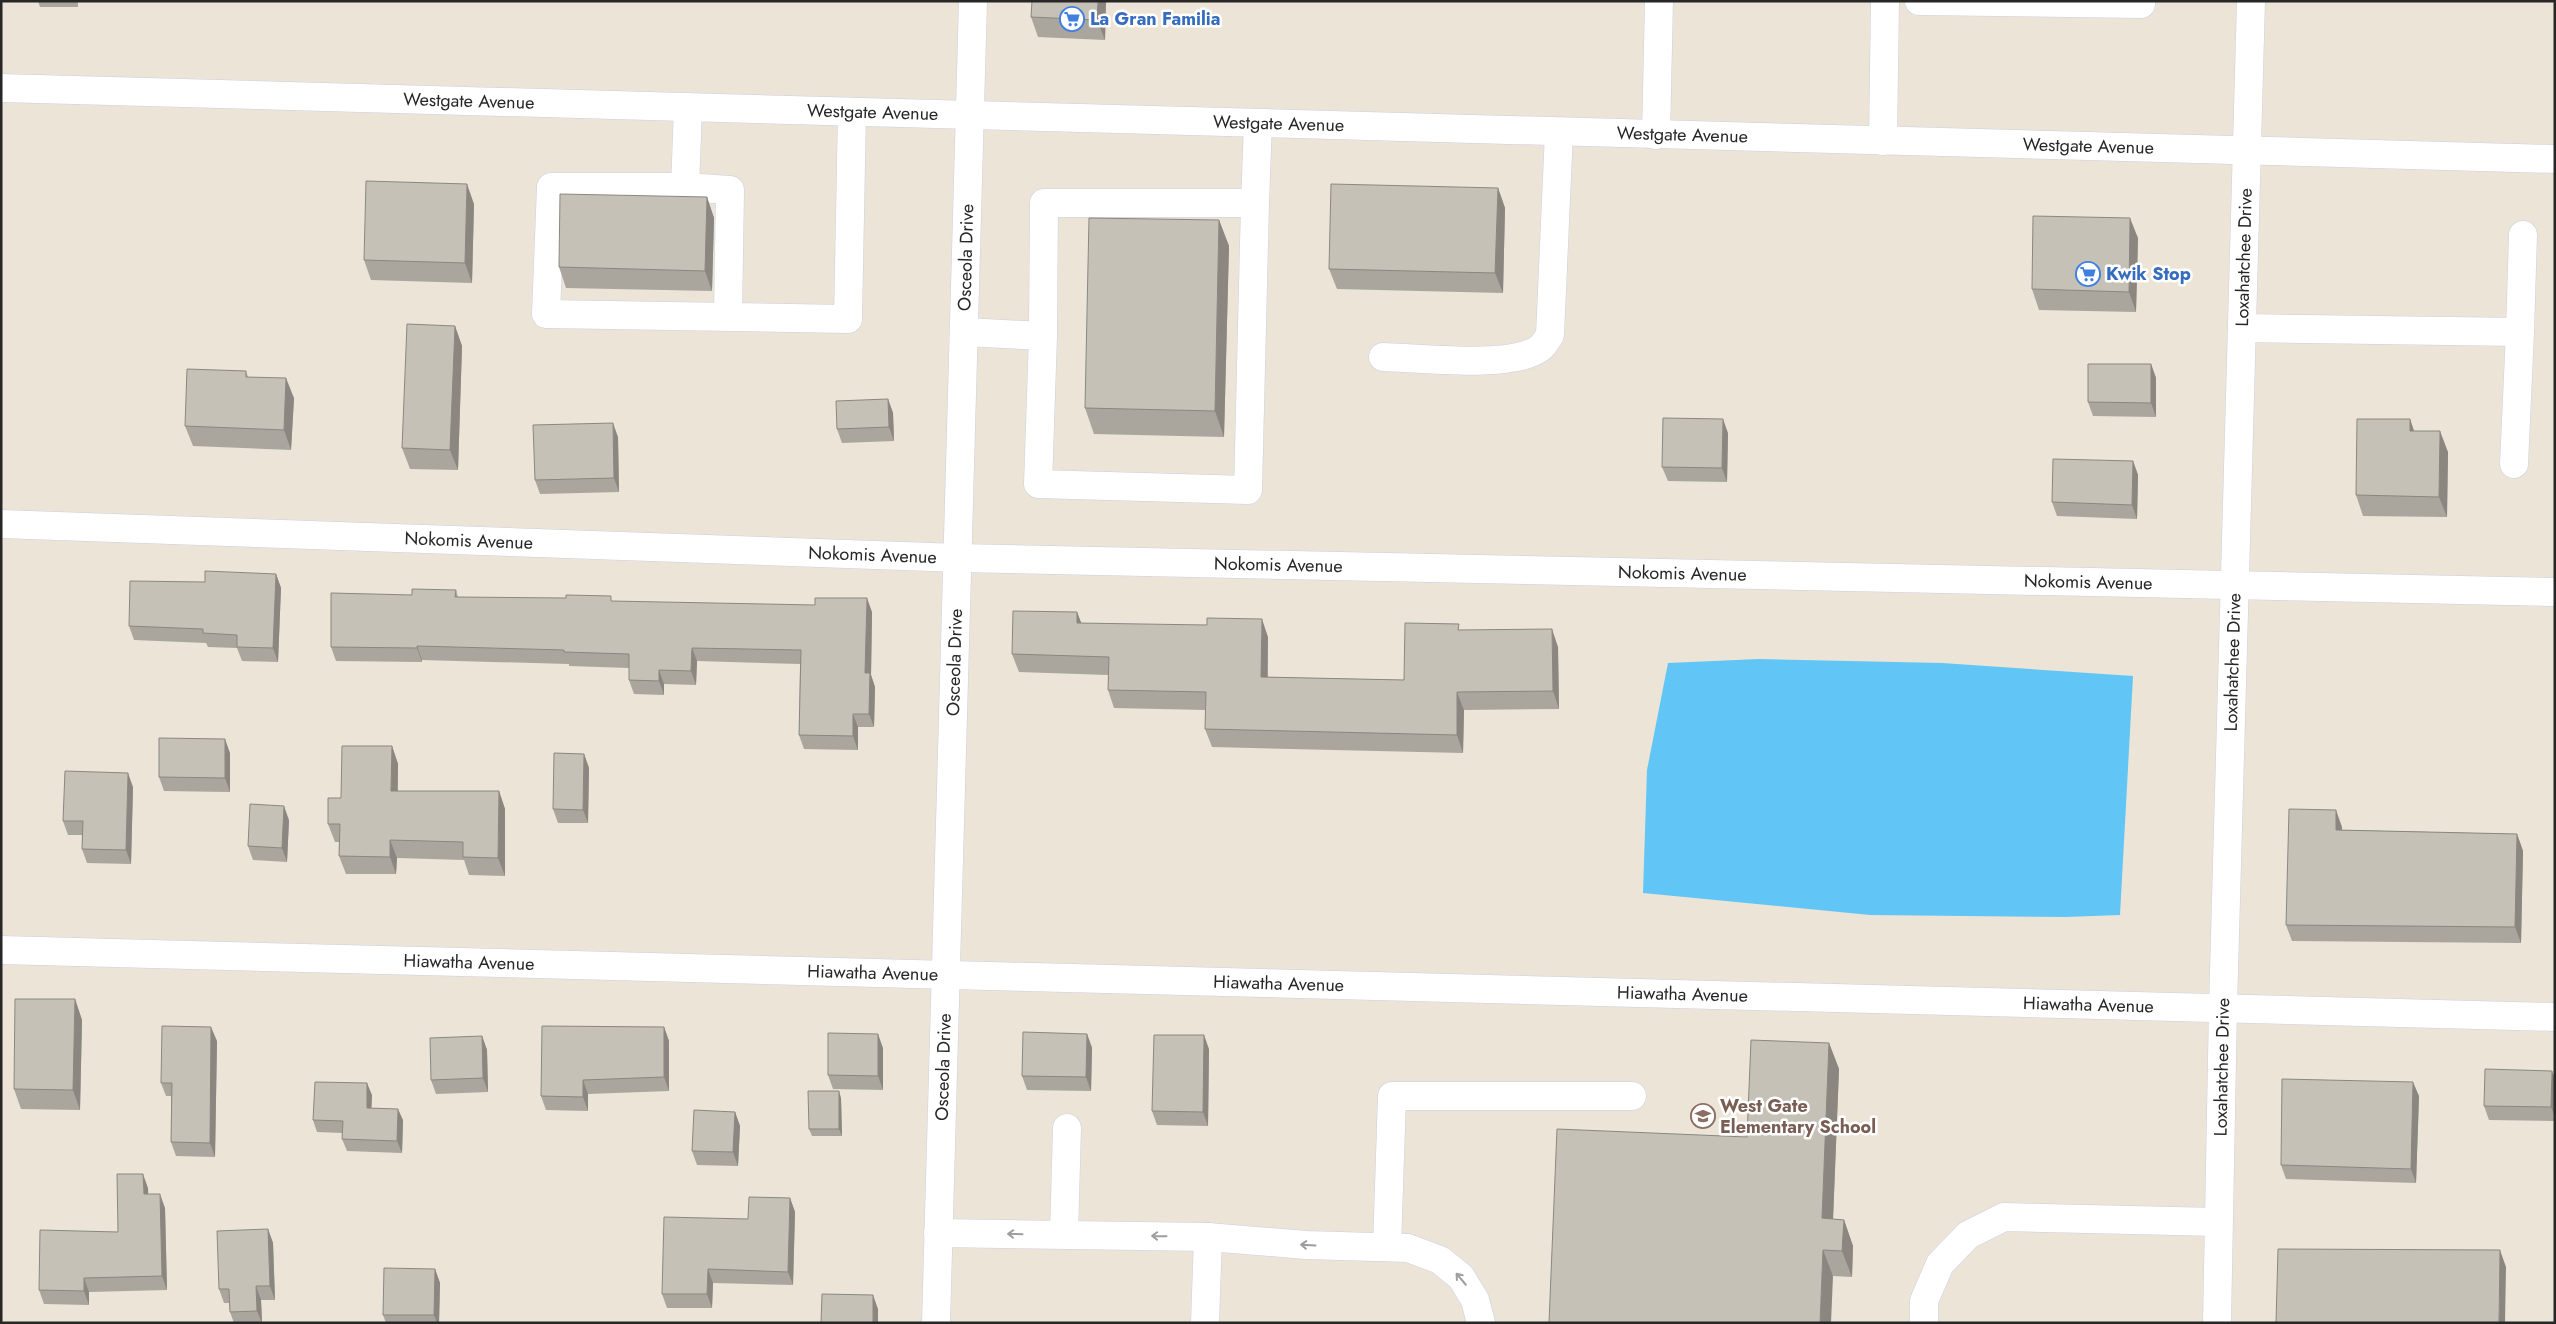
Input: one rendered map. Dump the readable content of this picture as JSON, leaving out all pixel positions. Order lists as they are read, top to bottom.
{
  "streets": {
    "street": [
      "Westgate Avenue",
      "Osceola Drive",
      "Loxahatchee Drive",
      "Nokomis Avenue",
      "Hiawatha Avenue"
    ]
  },
  "crossings": [
    ["Westgate Avenue", "Osceola Drive"],
    ["Westgate Avenue", "Loxahatchee Drive"],
    ["Osceola Drive", "Nokomis Avenue"],
    ["Osceola Drive", "Hiawatha Avenue"],
    ["Loxahatchee Drive", "Nokomis Avenue"],
    ["Loxahatchee Drive", "Hiawatha Avenue"]
  ],
  "places": {
    "supermarket": ["La Gran Familia", "Kwik Stop"],
    "school or university": ["West Gate Elementary School"]
  }
}
